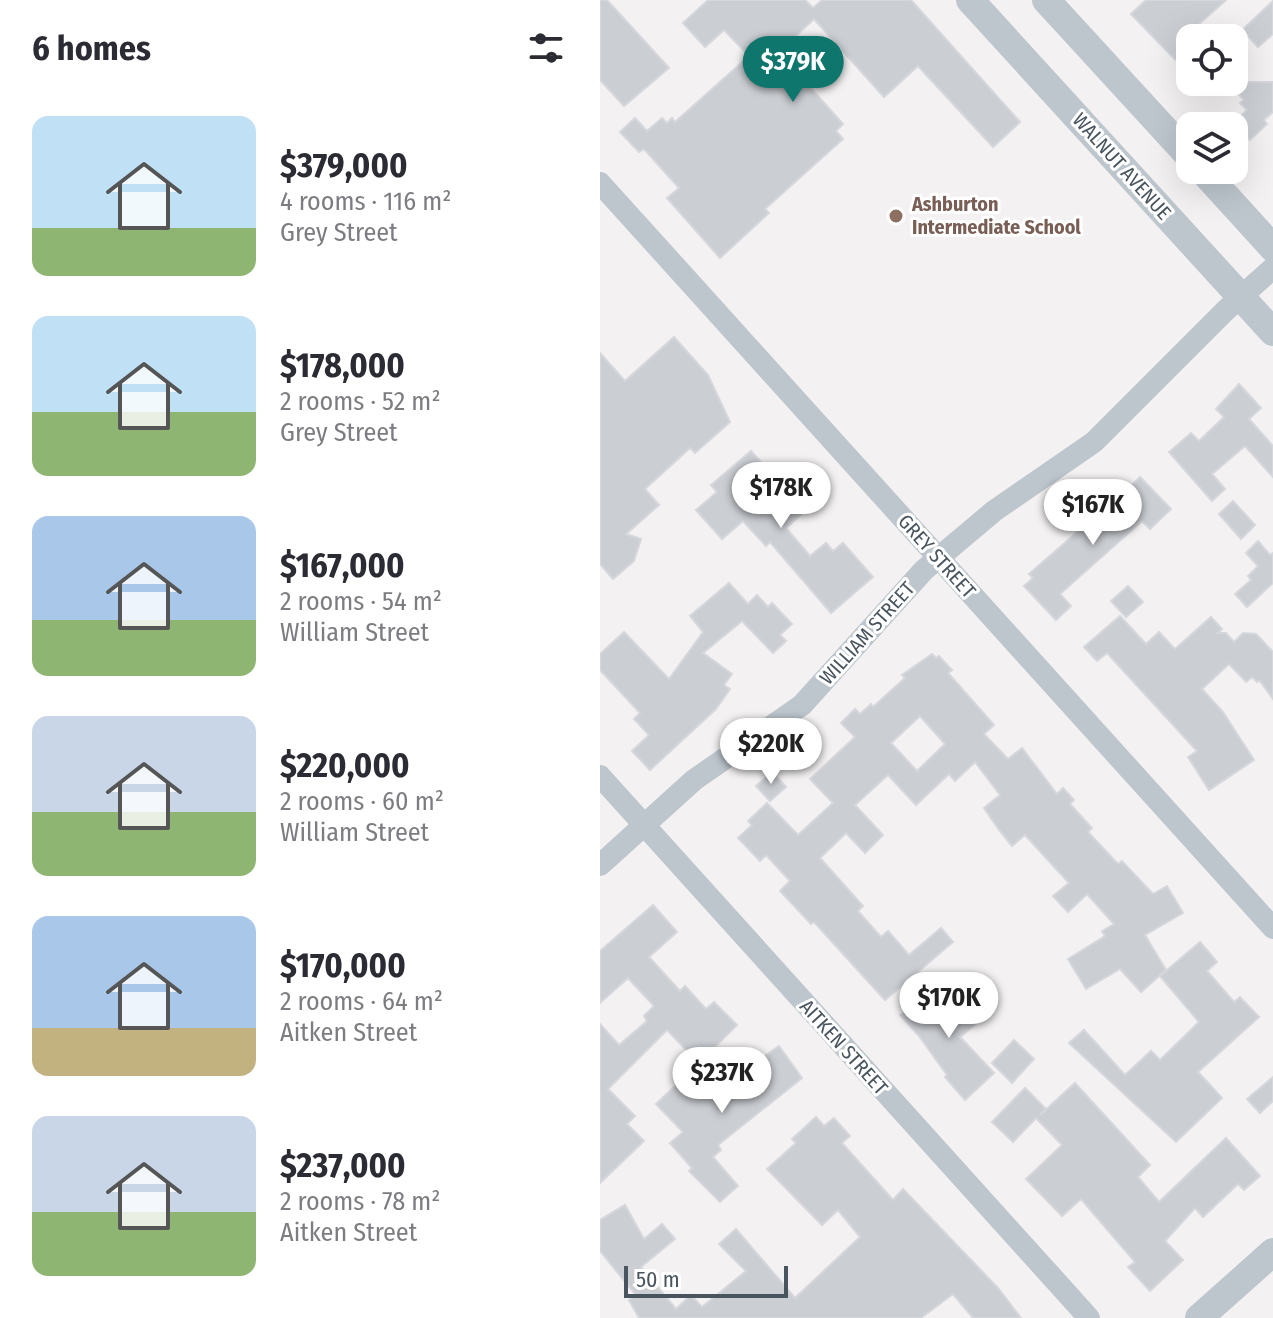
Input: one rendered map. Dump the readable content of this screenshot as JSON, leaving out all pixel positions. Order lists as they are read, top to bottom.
{
  "streets": {
    "street": [
      "WALNUT AVENUE",
      "GREY STREET",
      "WILLIAM STREET",
      "AITKEN STREET"
    ]
  },
  "crossings": [
    ["WALNUT AVENUE", "WILLIAM STREET"],
    ["GREY STREET", "WILLIAM STREET"],
    ["WILLIAM STREET", "AITKEN STREET"]
  ],
  "places": ["Ashburton Intermediate School"],
  "scale_bar": "50 m",
  "page": {
    "heading": "6 homes",
    "price": [
      "$379K",
      "$178K",
      "$167K",
      "$220K",
      "$170K",
      "$237K"
    ],
    "list": [
      {
        "name": "$379,000",
        "note": "4 rooms · 116 m² · Grey Street"
      },
      {
        "name": "$178,000",
        "note": "2 rooms · 52 m² · Grey Street"
      },
      {
        "name": "$167,000",
        "note": "2 rooms · 54 m² · William Street"
      },
      {
        "name": "$220,000",
        "note": "2 rooms · 60 m² · William Street"
      },
      {
        "name": "$170,000",
        "note": "2 rooms · 64 m² · Aitken Street"
      },
      {
        "name": "$237,000",
        "note": "2 rooms · 78 m² · Aitken Street"
      }
    ],
    "scale": "50 m"
  }
}
